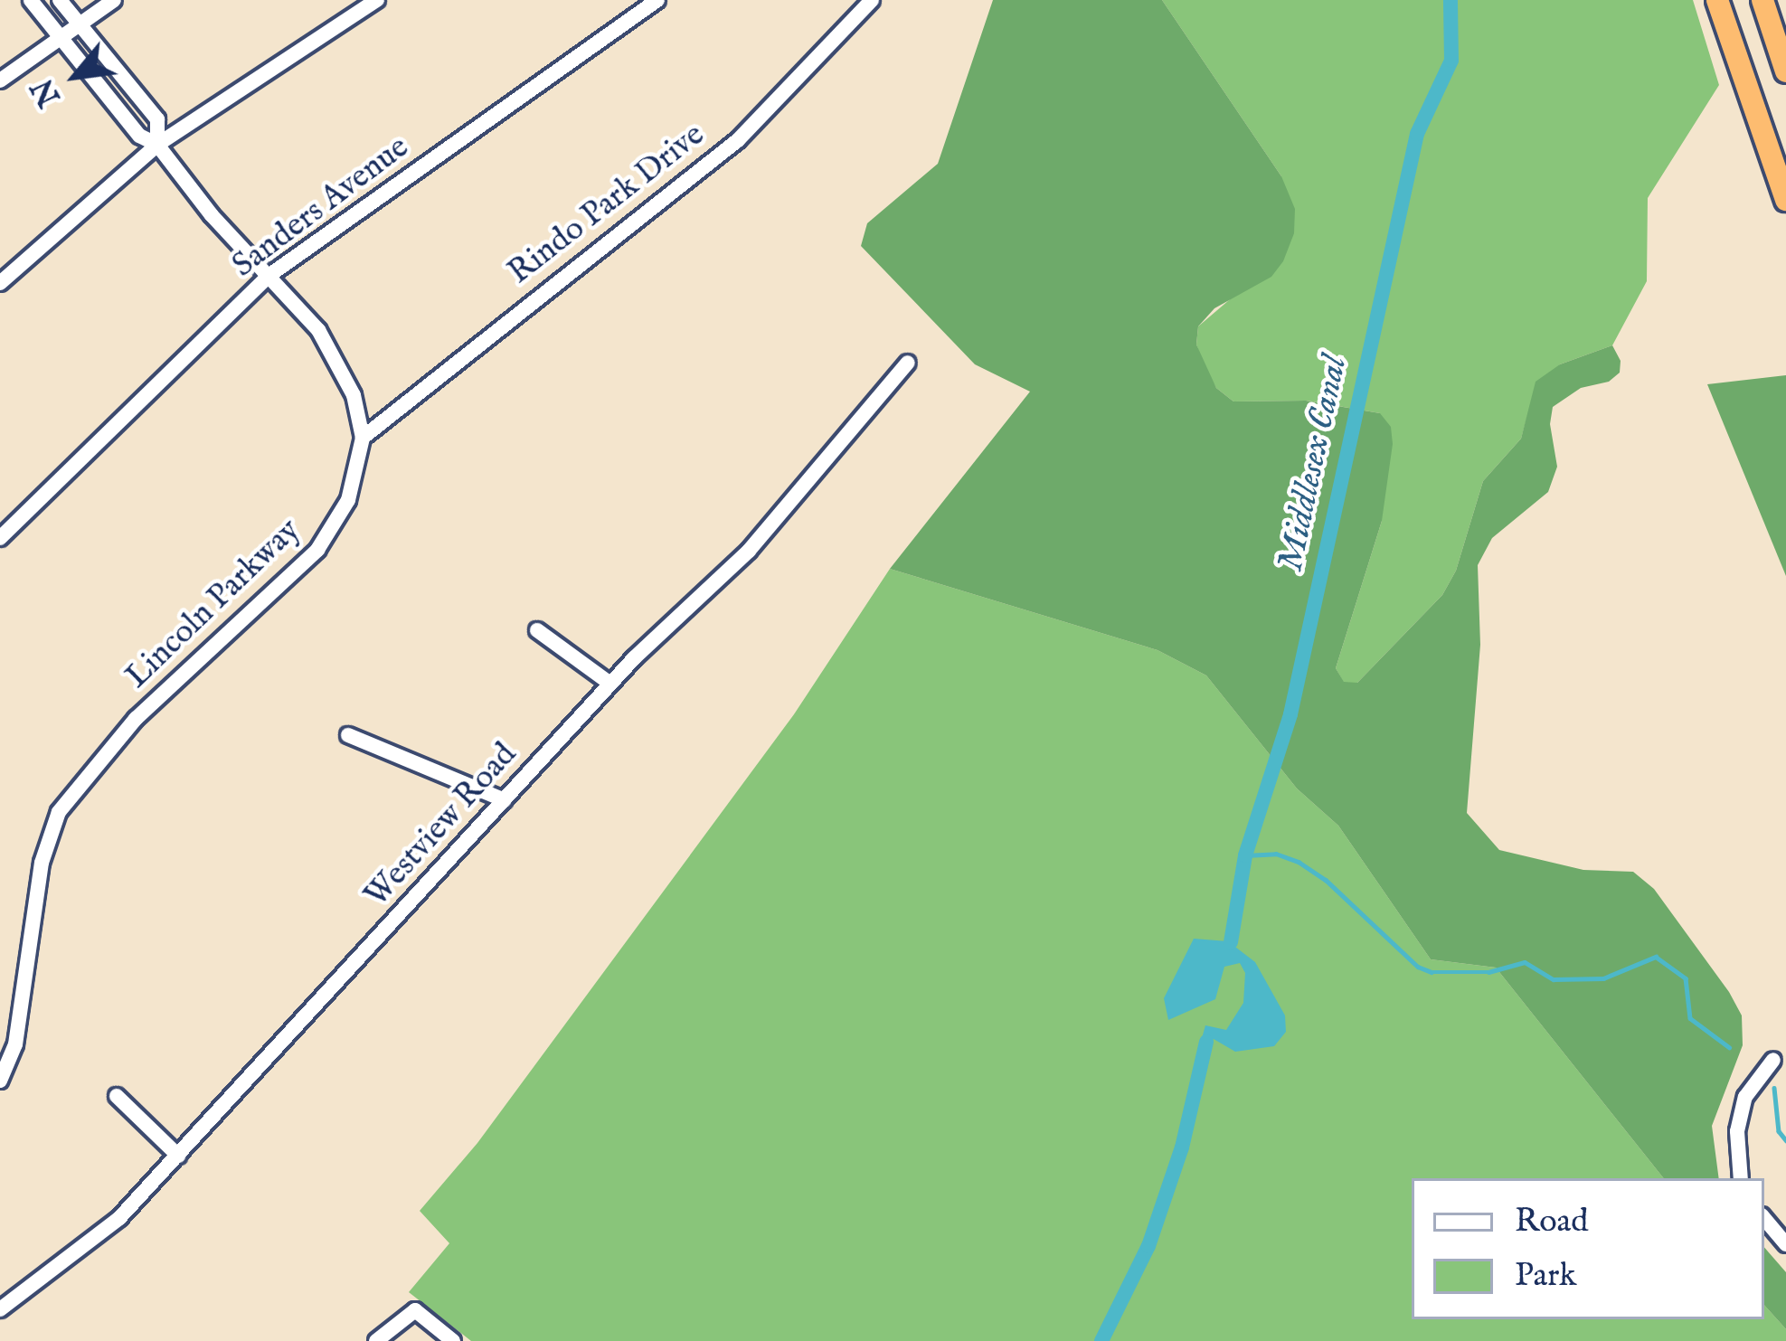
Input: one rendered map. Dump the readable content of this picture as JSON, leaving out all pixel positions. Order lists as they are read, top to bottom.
{
  "streets": {
    "street": [
      "Rindo Park Drive",
      "Sanders Avenue",
      "Lincoln Parkway",
      "Westview Road"
    ]
  },
  "crossings": [
    ["Rindo Park Drive", "Lincoln Parkway"],
    ["Sanders Avenue", "Lincoln Parkway"]
  ],
  "water": ["Middlesex Canal"],
  "legend": ["Road", "Park"],
  "north": "bottom left"
}
